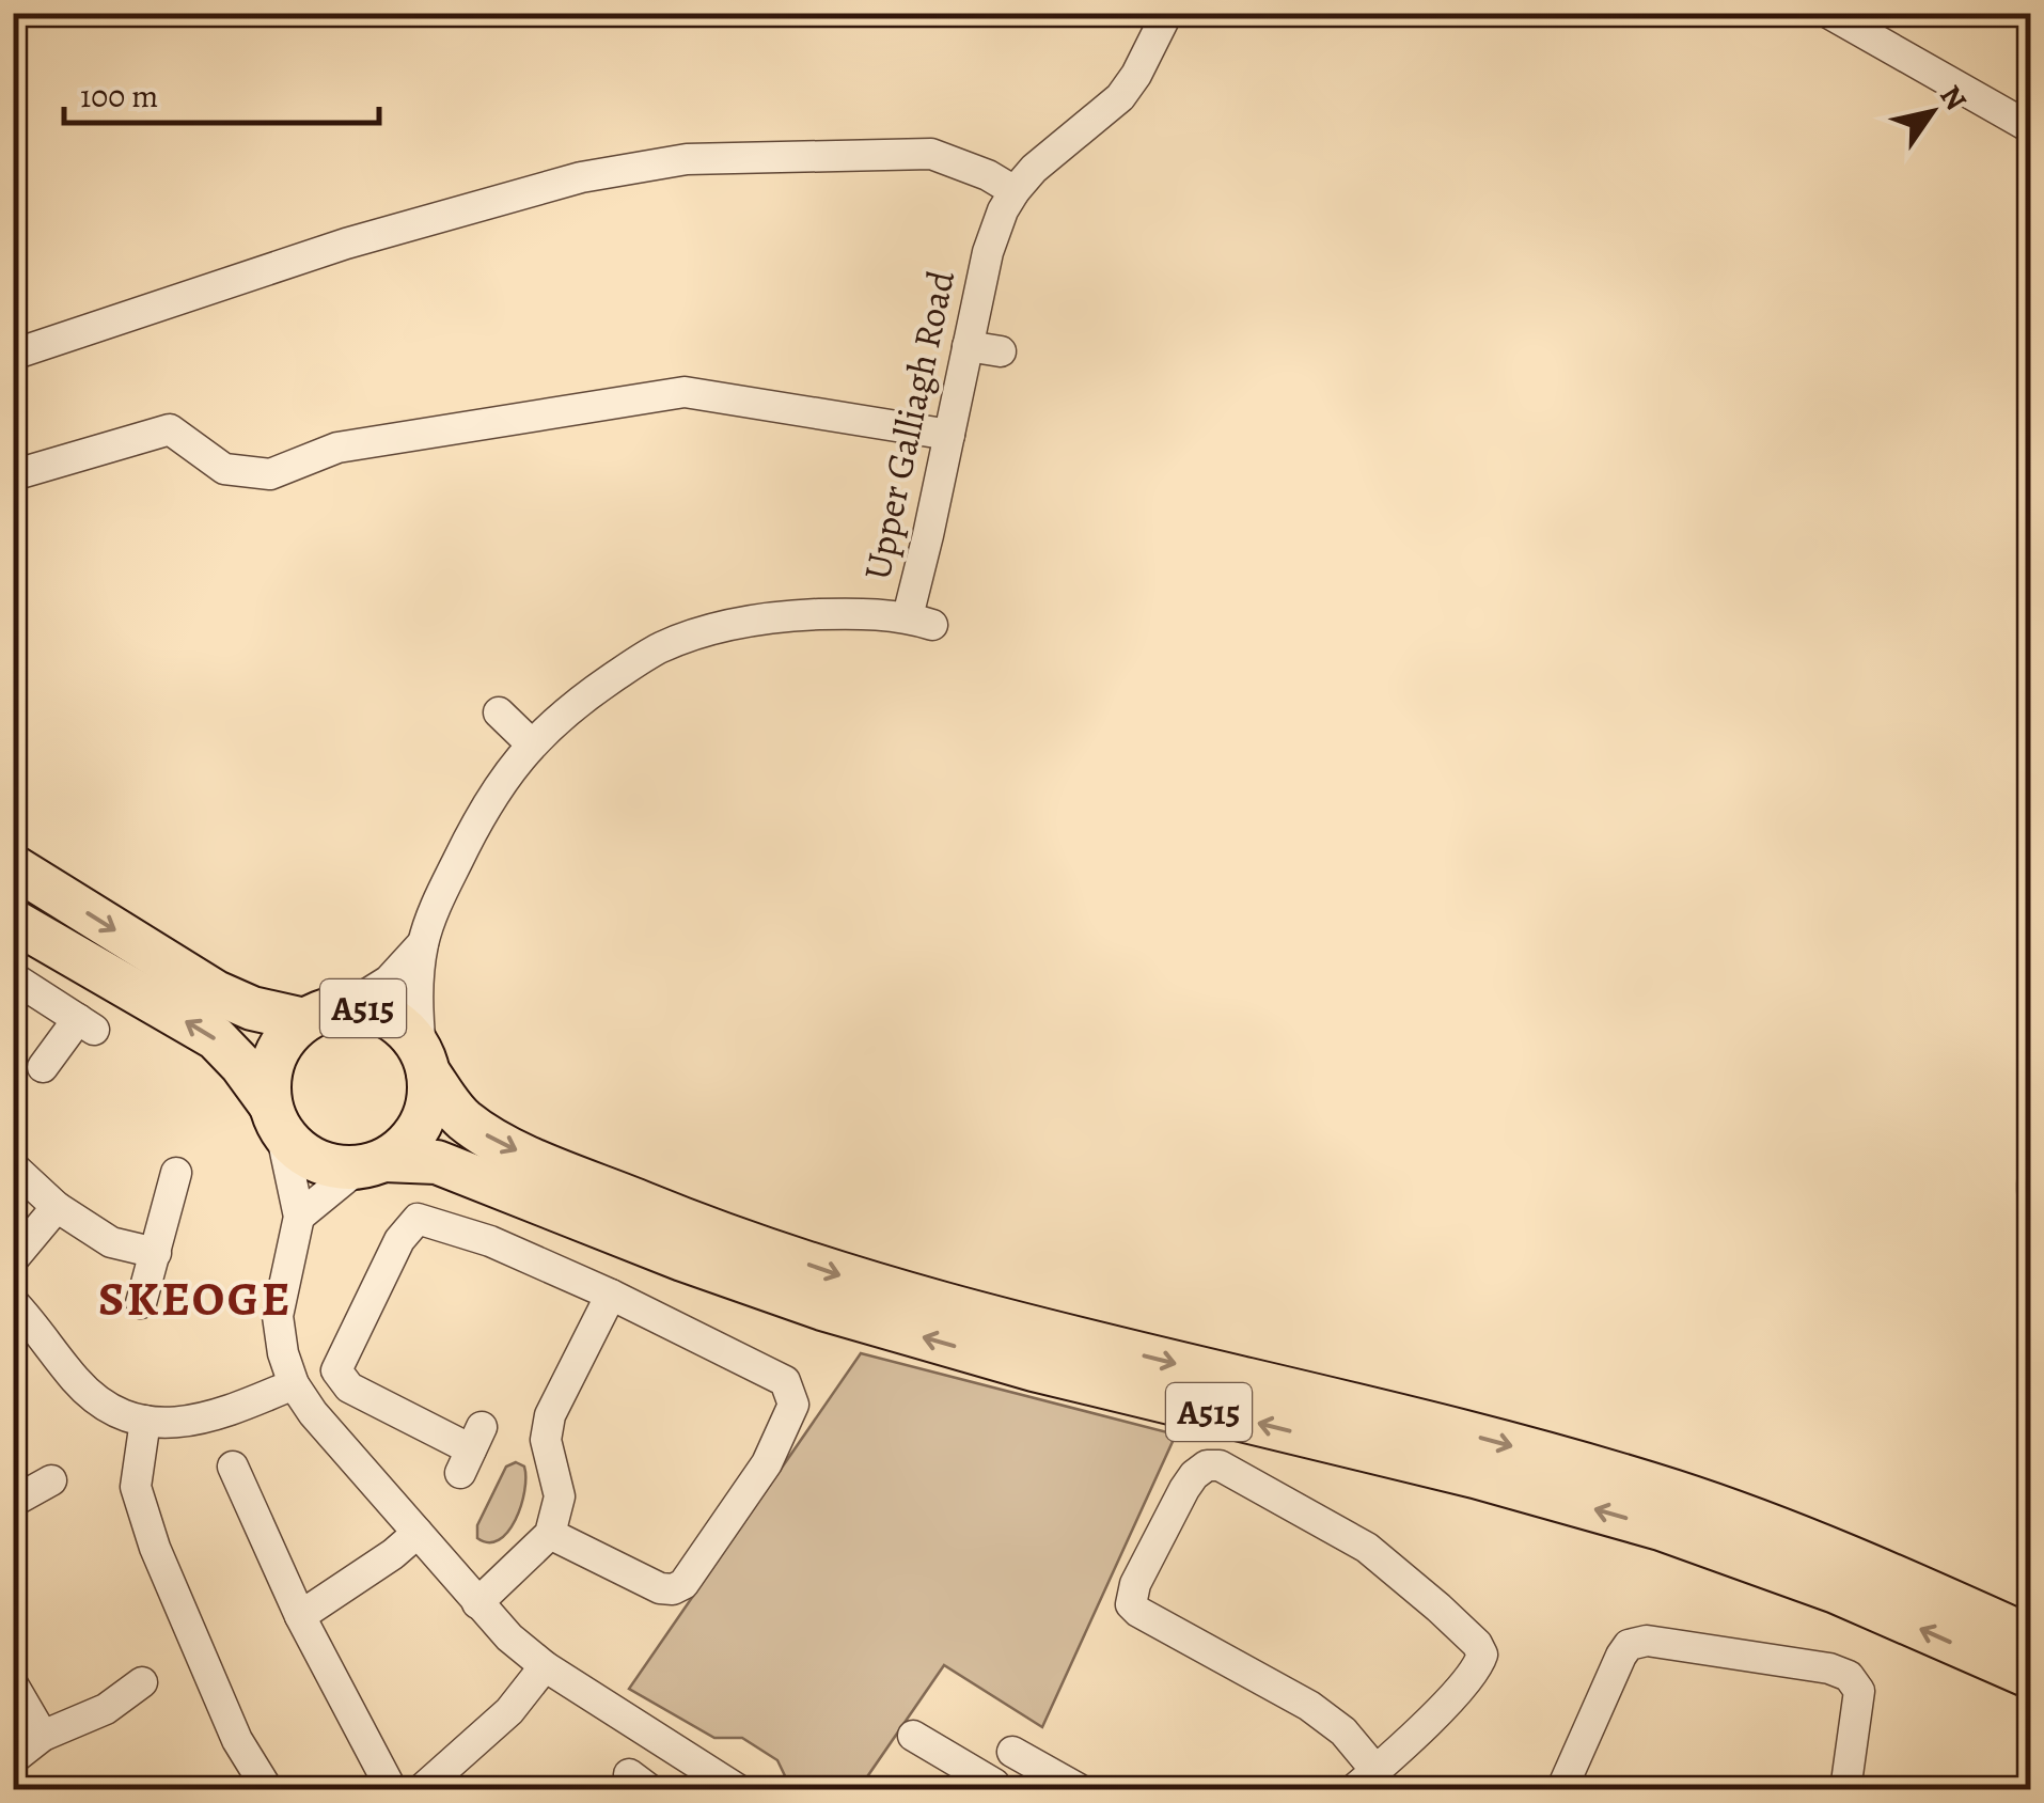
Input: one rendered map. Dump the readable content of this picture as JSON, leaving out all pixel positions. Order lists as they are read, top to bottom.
{
  "streets": {
    "highway": ["A515"],
    "street": ["Upper Galliagh Road"]
  },
  "crossings": [
    ["Upper Galliagh Road", "A515"]
  ],
  "districts": ["SKEOGE"],
  "scale_bar": "100 m",
  "north": "top right"
}
